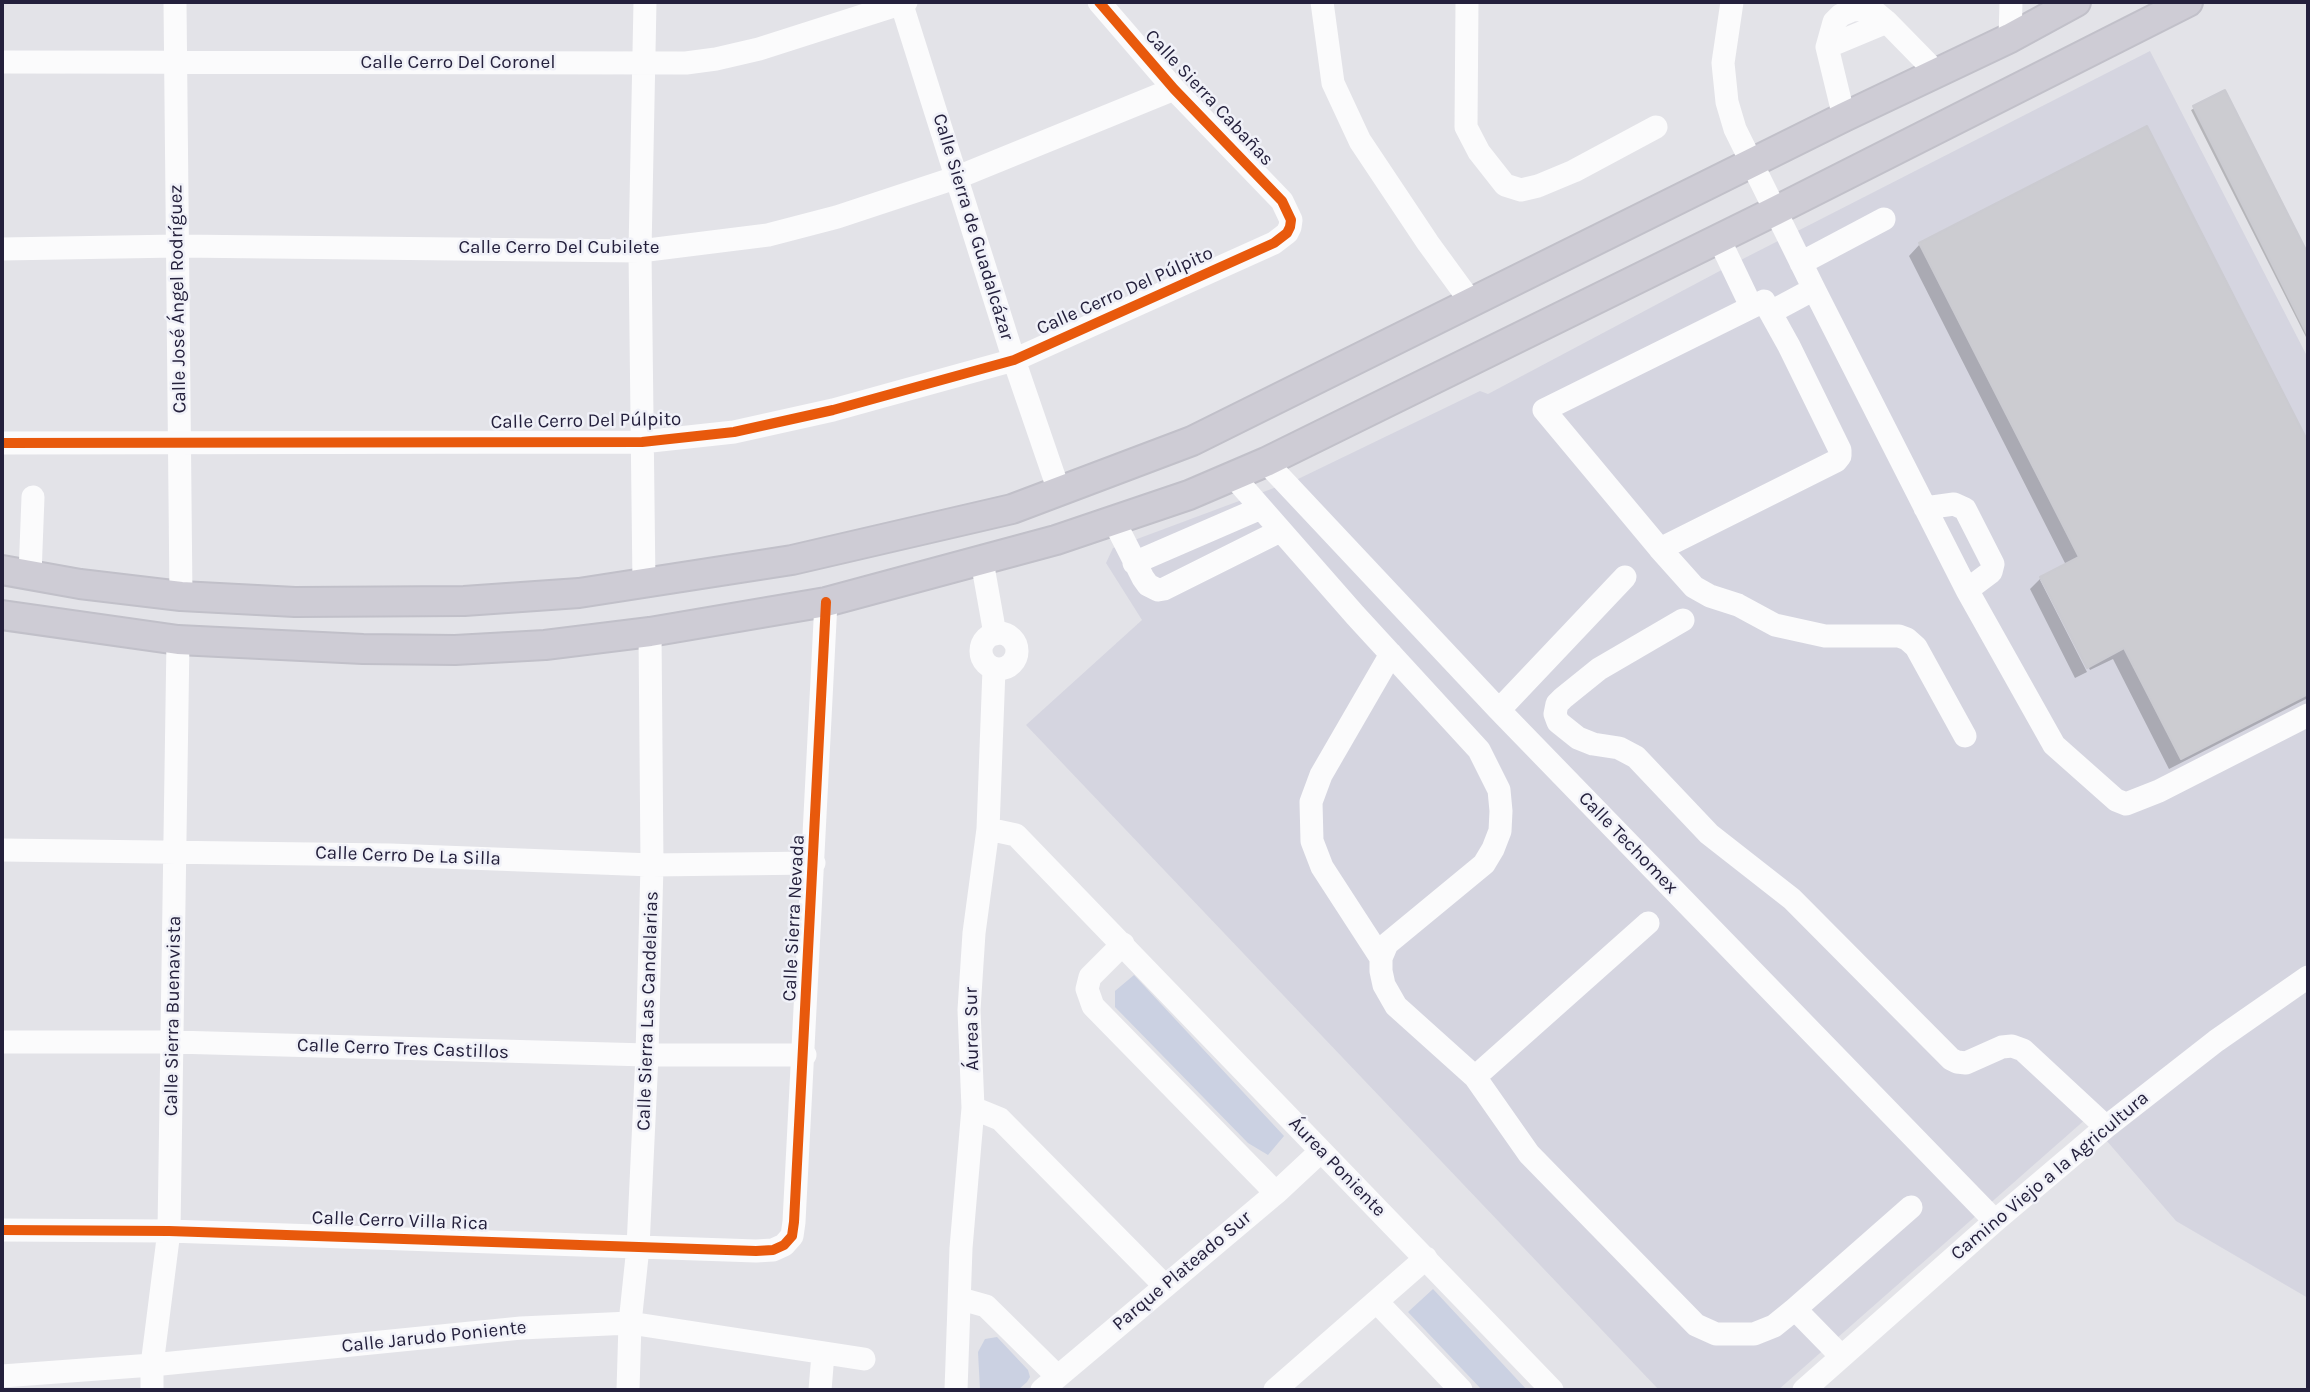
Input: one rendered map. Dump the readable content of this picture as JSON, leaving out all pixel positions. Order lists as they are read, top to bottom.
{
  "streets": {
    "street": [
      "Calle Cerro Del Coronel",
      "Calle Sierra Cabañas",
      "Calle Sierra de Guadalcázar",
      "Calle Cerro Del Cubilete",
      "Calle Cerro Del Púlpito",
      "Calle José Ángel Rodríguez",
      "Calle Techomex",
      "Calle Cerro De La Silla",
      "Calle Sierra Nevada",
      "Calle Sierra Las Candelarias",
      "Calle Sierra Buenavista",
      "Áurea Sur",
      "Calle Cerro Tres Castillos",
      "Áurea Poniente",
      "Camino Viejo a la Agricultura",
      "Calle Cerro Villa Rica",
      "Parque Plateado Sur",
      "Calle Jarudo Poniente"
    ]
  },
  "crossings": [
    ["Calle Cerro Del Coronel", "Calle Sierra de Guadalcázar"],
    ["Calle Cerro Del Coronel", "Calle José Ángel Rodríguez"],
    ["Calle Sierra Cabañas", "Calle Cerro Del Cubilete"],
    ["Calle Sierra Cabañas", "Calle Cerro Del Púlpito"],
    ["Calle Sierra de Guadalcázar", "Calle Cerro Del Cubilete"],
    ["Calle Sierra de Guadalcázar", "Calle Cerro Del Púlpito"],
    ["Calle Cerro Del Cubilete", "Calle José Ángel Rodríguez"],
    ["Calle Cerro Del Púlpito", "Calle José Ángel Rodríguez"],
    ["Calle Techomex", "Camino Viejo a la Agricultura"],
    ["Calle Cerro De La Silla", "Calle Sierra Nevada"],
    ["Calle Cerro De La Silla", "Calle Sierra Las Candelarias"],
    ["Calle Cerro De La Silla", "Calle Sierra Buenavista"],
    ["Calle Sierra Nevada", "Calle Cerro Tres Castillos"],
    ["Calle Sierra Nevada", "Calle Cerro Villa Rica"],
    ["Calle Sierra Las Candelarias", "Calle Cerro Tres Castillos"],
    ["Calle Sierra Las Candelarias", "Calle Cerro Villa Rica"],
    ["Calle Sierra Las Candelarias", "Calle Jarudo Poniente"],
    ["Calle Sierra Buenavista", "Calle Cerro Tres Castillos"],
    ["Calle Sierra Buenavista", "Calle Cerro Villa Rica"],
    ["Calle Sierra Buenavista", "Calle Jarudo Poniente"],
    ["Áurea Sur", "Áurea Poniente"],
    ["Áurea Poniente", "Parque Plateado Sur"]
  ]
}
